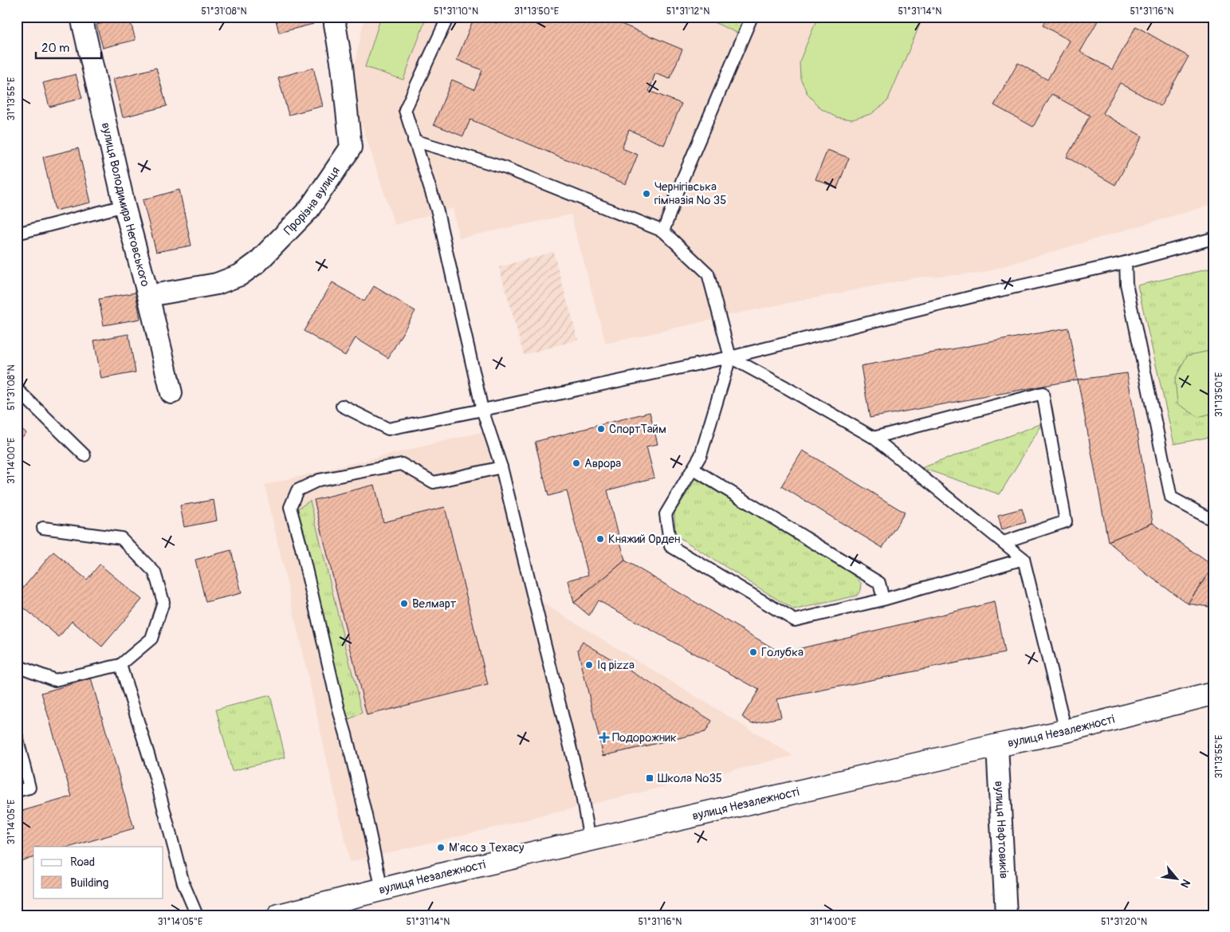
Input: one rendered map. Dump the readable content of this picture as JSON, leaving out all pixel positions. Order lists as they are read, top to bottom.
{
  "streets": {
    "street": [
      "Прорізна вулиця",
      "вулиця Володимира Неговського",
      "вулиця Незалежності",
      "вулиця Нафтовиків"
    ]
  },
  "crossings": [
    ["Прорізна вулиця", "вулиця Володимира Неговського"],
    ["вулиця Незалежності", "вулиця Нафтовиків"]
  ],
  "places": {
    "other": [
      "Чернігівська гімназія № 35",
      "СпортТайм",
      "Аврора",
      "Княжий Орден",
      "Велмарт",
      "Голубка",
      "Iq pizza",
      "М'ясо з Техасу"
    ],
    "health": ["Подорожник"],
    "transit": ["Школа №35"]
  },
  "legend": ["Road", "Building"],
  "scale_bar": "20 m",
  "north": "bottom right",
  "coordinates": [
    "51°31'08\"N",
    "51°31'10\"N",
    "31°13'50\"E",
    "51°31'12\"N",
    "51°31'14\"N",
    "51°31'16\"N",
    "31°13'55\"E",
    "31°14'00\"E",
    "31°14'05\"E",
    "51°31'20\"N"
  ]
}
